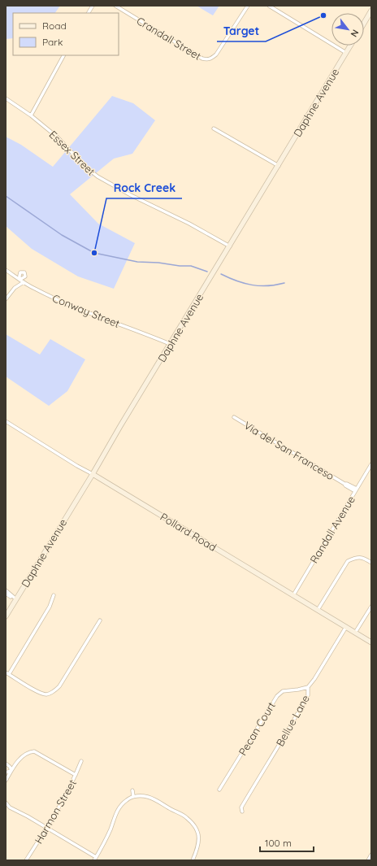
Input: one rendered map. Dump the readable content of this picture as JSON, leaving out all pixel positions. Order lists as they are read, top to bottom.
{
  "streets": {
    "street": [
      "Crandall Street",
      "Daphne Avenue",
      "Essex Street",
      "Conway Street",
      "Via del San Franceso",
      "Randall Avenue",
      "Pollard Road",
      "Bellue Lane",
      "Pecan Court",
      "Harmon Street"
    ]
  },
  "crossings": [
    ["Daphne Avenue", "Essex Street"],
    ["Daphne Avenue", "Conway Street"],
    ["Daphne Avenue", "Pollard Road"],
    ["Via del San Franceso", "Randall Avenue"],
    ["Randall Avenue", "Pollard Road"],
    ["Pollard Road", "Bellue Lane"],
    ["Bellue Lane", "Pecan Court"]
  ],
  "places": ["Target", "Rock Creek"],
  "legend": ["Road", "Park"],
  "scale_bar": "100 m",
  "north": "bottom right"
}
